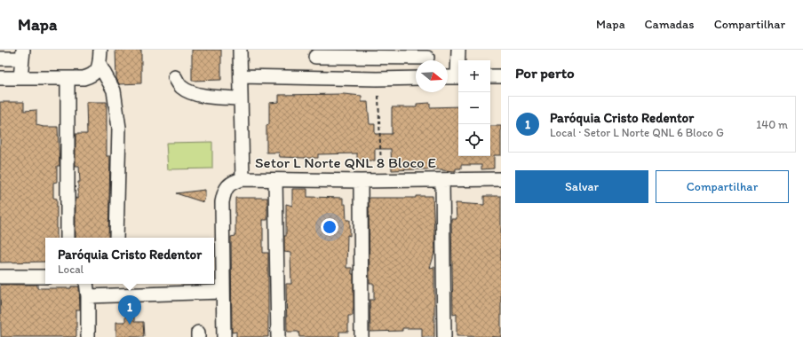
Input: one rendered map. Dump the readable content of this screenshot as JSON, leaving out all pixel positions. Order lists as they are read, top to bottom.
{
  "streets": {
    "street": ["Setor L Norte QNL 8 Bloco E"]
  },
  "north": "right",
  "page": {
    "header": "Mapa",
    "nav": ["Mapa", "Camadas", "Compartilhar"],
    "heading": "Por perto",
    "map_buttons": ["+", "−"],
    "list": [
      {
        "mark": "1",
        "name": "Paróquia Cristo Redentor",
        "note": "Local · Setor L Norte QNL 6 Bloco G",
        "value": "140 m"
      }
    ],
    "buttons": ["Salvar", "Compartilhar"],
    "popup": ["Paróquia Cristo Redentor", "Local"],
    "pins": "1"
  }
}
